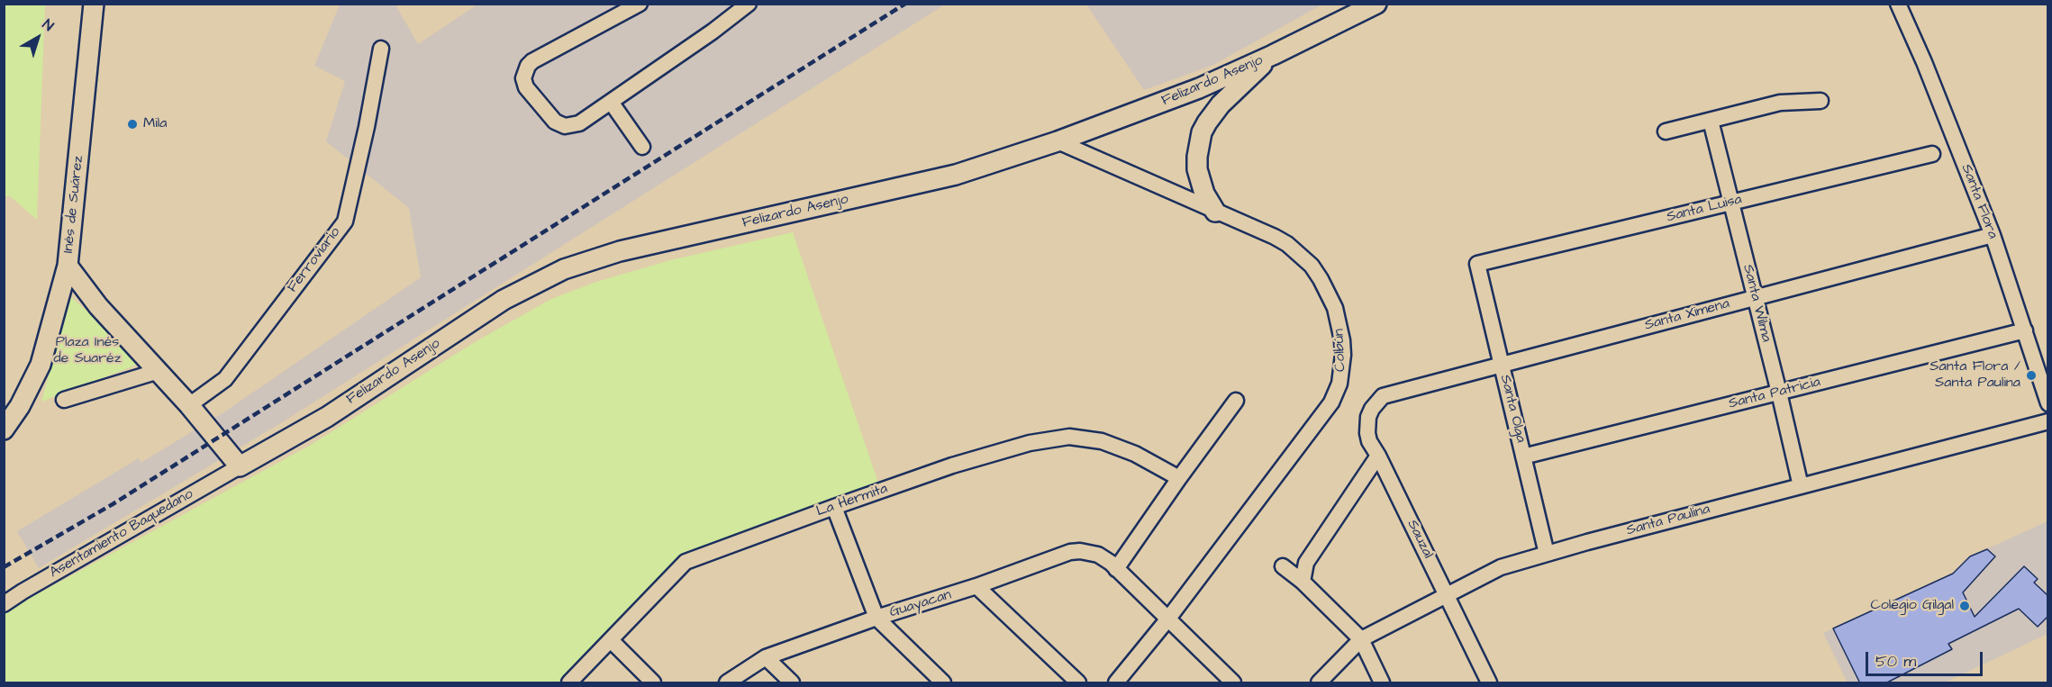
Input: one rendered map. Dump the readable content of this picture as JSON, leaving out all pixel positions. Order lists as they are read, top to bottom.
{
  "streets": {
    "street": [
      "Felizardo Asenjo",
      "Santa Flora",
      "Inés de Suárez",
      "Santa Luisa",
      "Ferroviario",
      "Santa Wilma",
      "Santa Ximena",
      "Colbún",
      "Santa Patricia",
      "Santa Olga",
      "La Hermita",
      "Santa Paulina",
      "Asentamiento Baquedano",
      "Sauzal",
      "Guayacan"
    ]
  },
  "crossings": [
    ["Felizardo Asenjo", "Inés de Suárez"],
    ["Felizardo Asenjo", "Colbún"],
    ["Felizardo Asenjo", "Asentamiento Baquedano"],
    ["Santa Flora", "Santa Ximena"],
    ["Santa Flora", "Santa Patricia"],
    ["Inés de Suárez", "Ferroviario"],
    ["Inés de Suárez", "Asentamiento Baquedano"],
    ["Santa Luisa", "Santa Wilma"],
    ["Santa Luisa", "Santa Olga"],
    ["Santa Wilma", "Santa Ximena"],
    ["Santa Wilma", "Santa Patricia"],
    ["Santa Wilma", "Santa Paulina"],
    ["Santa Ximena", "Santa Olga"],
    ["Santa Ximena", "Sauzal"],
    ["Colbún", "Guayacan"],
    ["Santa Patricia", "Santa Olga"],
    ["Santa Olga", "Santa Paulina"],
    ["Santa Paulina", "Sauzal"]
  ],
  "parks": ["Plaza Inés de Suaréz"],
  "places": ["Mila", "Santa Flora / Santa Paulina", "Colegio Gilgal"],
  "scale_bar": "50 m",
  "north": "top right"
}
